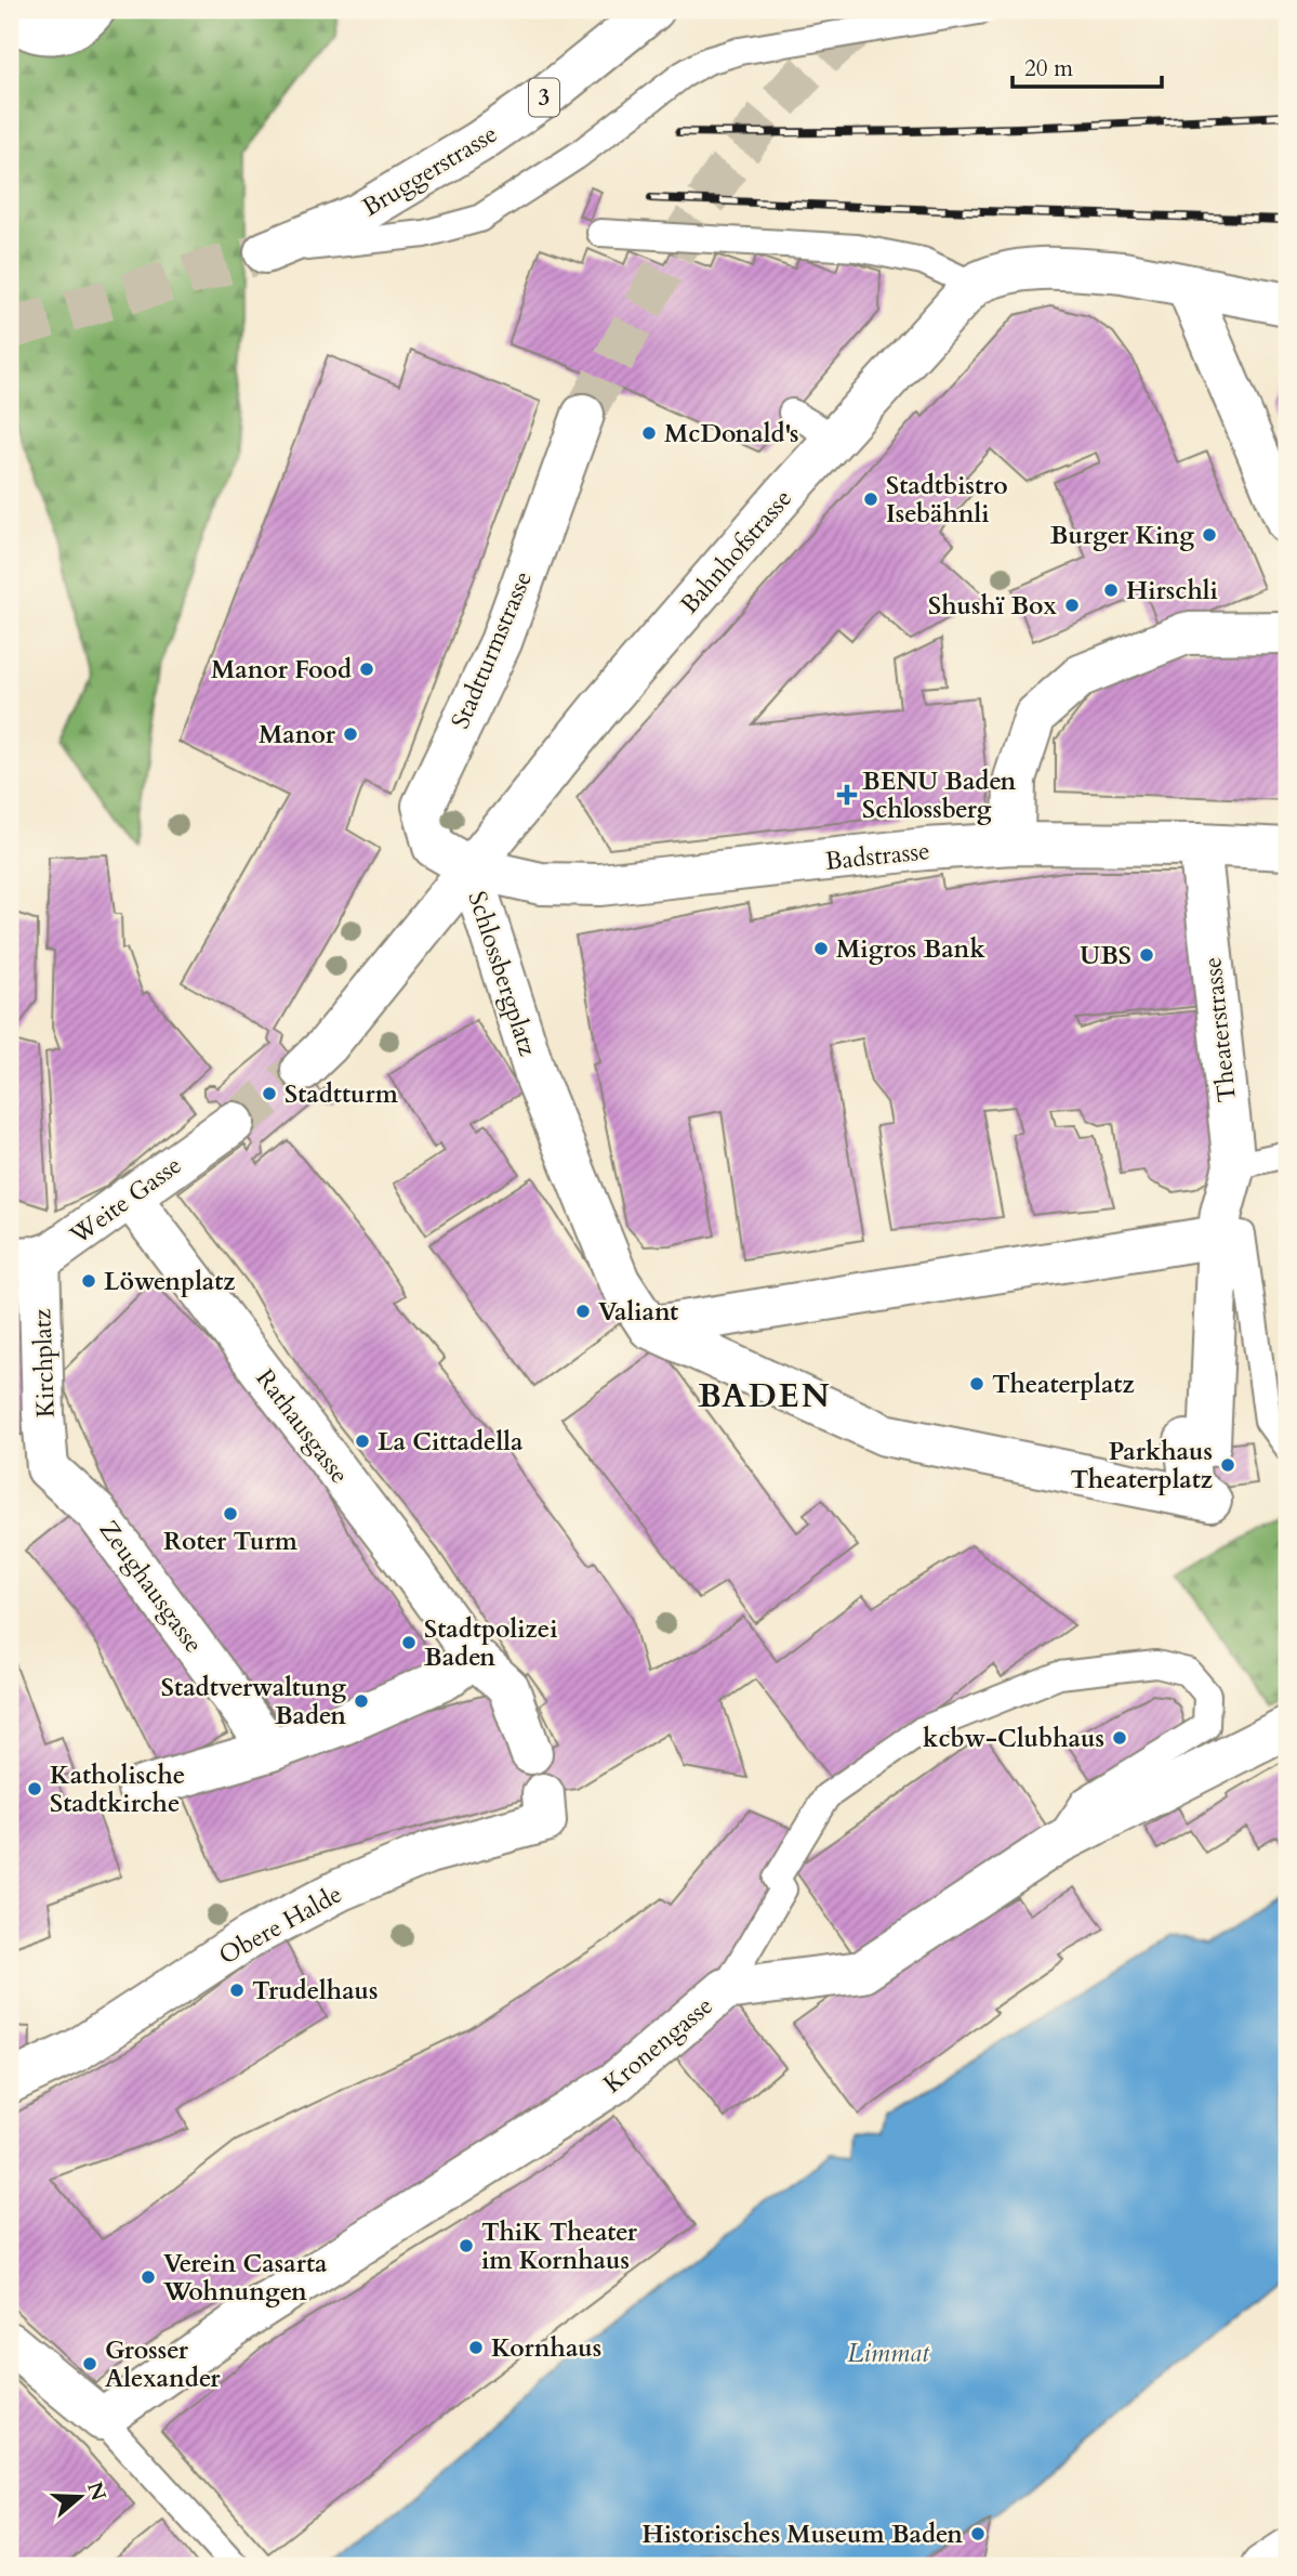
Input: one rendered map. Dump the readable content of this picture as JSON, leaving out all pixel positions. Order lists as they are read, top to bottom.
{
  "streets": {
    "street": [
      "3",
      "Bruggerstrasse",
      "Bahnhofstrasse",
      "Stadtturmstrasse",
      "Badstrasse",
      "Schlossbergplatz",
      "Theaterstrasse",
      "Weite Gasse",
      "Kirchplatz",
      "Rathausgasse",
      "Zeughausgasse",
      "Obere Halde",
      "Kronengasse"
    ]
  },
  "crossings": [
    ["Bahnhofstrasse", "Stadtturmstrasse"],
    ["Bahnhofstrasse", "Badstrasse"],
    ["Bahnhofstrasse", "Schlossbergplatz"],
    ["Stadtturmstrasse", "Badstrasse"],
    ["Stadtturmstrasse", "Schlossbergplatz"],
    ["Badstrasse", "Schlossbergplatz"],
    ["Badstrasse", "Theaterstrasse"],
    ["Weite Gasse", "Kirchplatz"],
    ["Weite Gasse", "Rathausgasse"],
    ["Kirchplatz", "Zeughausgasse"]
  ],
  "districts": ["BADEN"],
  "water": ["Limmat"],
  "places": {
    "other": [
      "McDonald's",
      "Stadtbistro Isebähnli",
      "Burger King",
      "Hirschli",
      "Shushï Box",
      "Manor Food",
      "Manor",
      "Migros Bank",
      "UBS",
      "Stadtturm",
      "Löwenplatz",
      "Valiant",
      "Theaterplatz",
      "La Cittadella",
      "Parkhaus Theaterplatz",
      "Roter Turm",
      "Stadtpolizei Baden",
      "Stadtverwaltung Baden",
      "kcbw-Clubhaus",
      "Katholische Stadtkirche",
      "Trudelhaus",
      "ThiK Theater im Kornhaus",
      "Verein Casarta Wohnungen",
      "Kornhaus",
      "Grosser Alexander",
      "Historisches Museum Baden"
    ],
    "health": ["BENU Baden Schlossberg"]
  },
  "scale_bar": "20 m",
  "north": "right"
}
